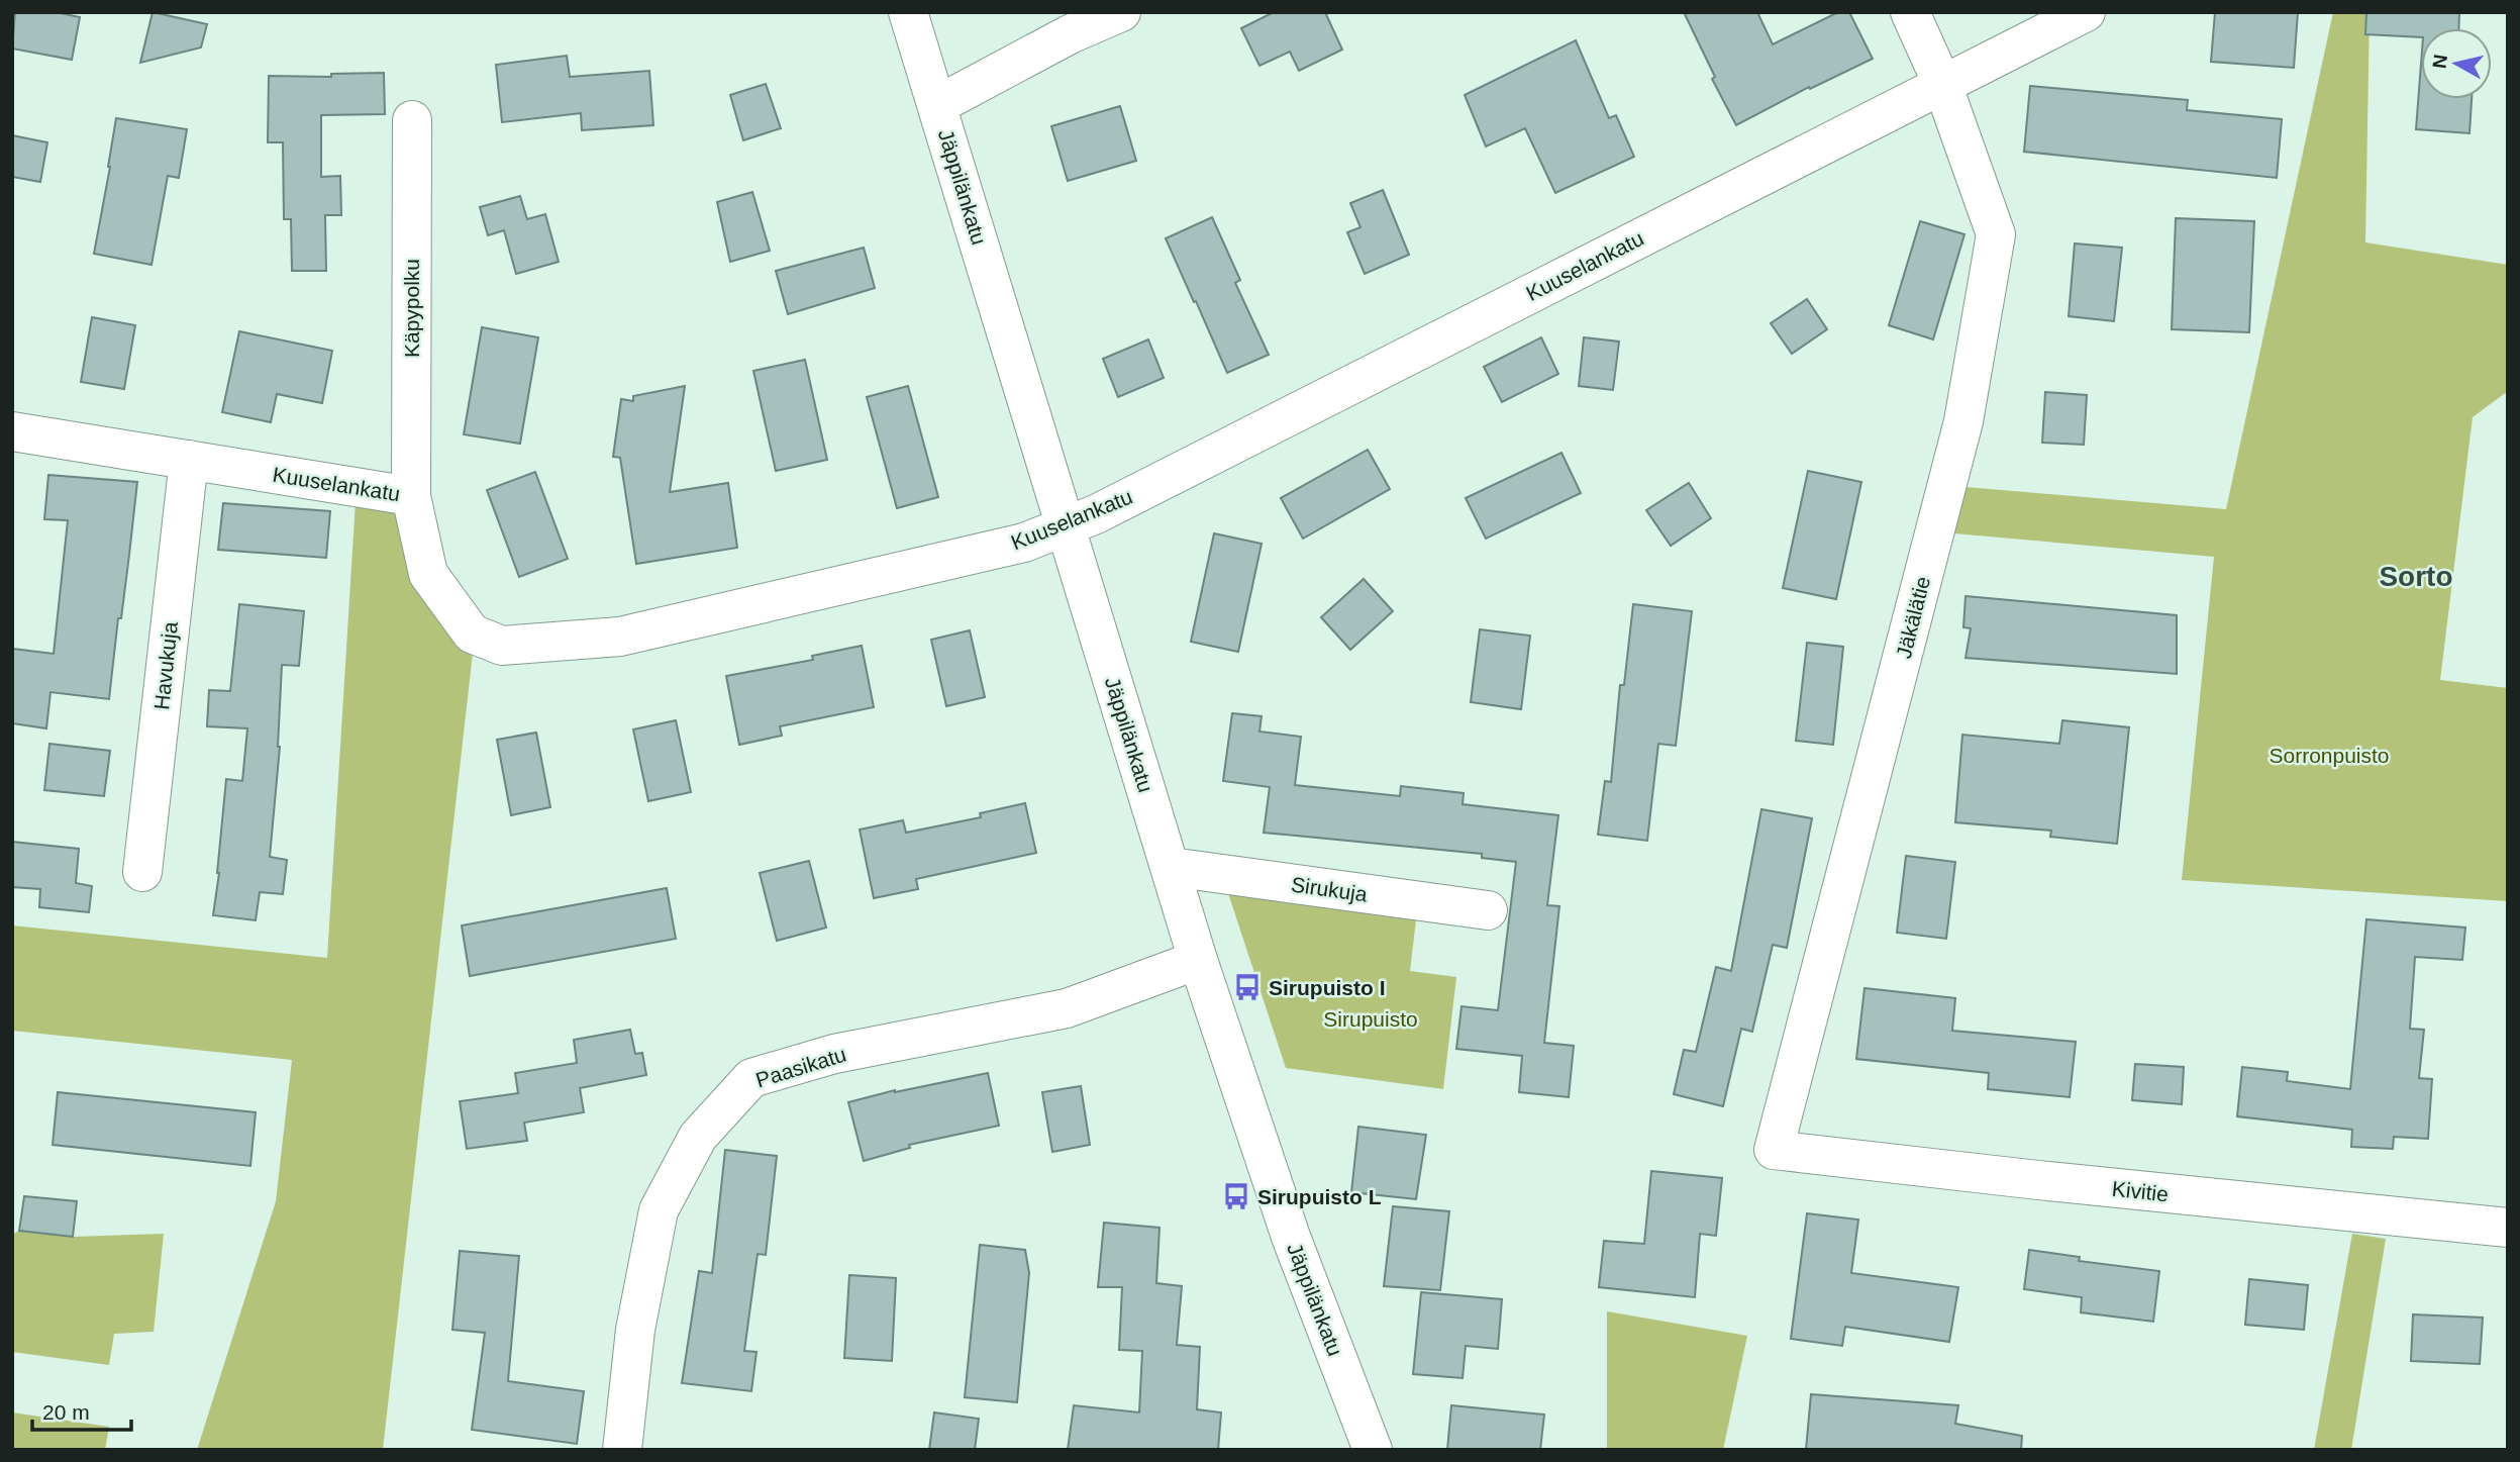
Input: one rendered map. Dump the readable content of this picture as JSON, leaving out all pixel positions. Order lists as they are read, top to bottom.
{
  "streets": {
    "street": [
      "Jäppilänkatu",
      "Kuuselankatu",
      "Käpypolku",
      "Jäkälätie",
      "Havukuja",
      "Sirukuja",
      "Paasikatu",
      "Kivitie"
    ]
  },
  "crossings": [
    ["Jäppilänkatu", "Kuuselankatu"],
    ["Jäppilänkatu", "Sirukuja"],
    ["Jäppilänkatu", "Paasikatu"],
    ["Kuuselankatu", "Käpypolku"],
    ["Kuuselankatu", "Jäkälätie"],
    ["Kuuselankatu", "Havukuja"],
    ["Jäkälätie", "Kivitie"]
  ],
  "districts": ["Sorto"],
  "parks": ["Sorronpuisto", "Sirupuisto"],
  "places": {
    "bus stop": ["Sirupuisto I", "Sirupuisto L"]
  },
  "scale_bar": "20 m",
  "north": "left"
}
